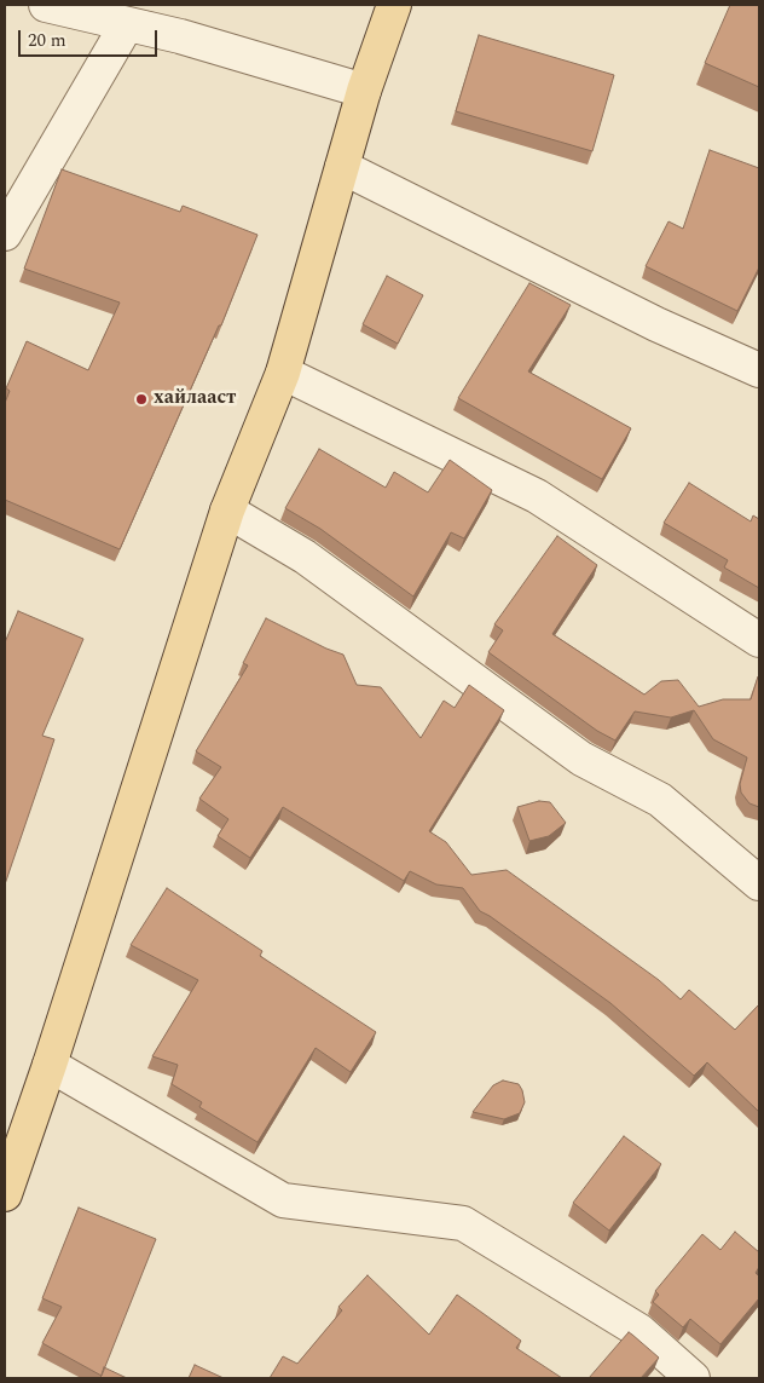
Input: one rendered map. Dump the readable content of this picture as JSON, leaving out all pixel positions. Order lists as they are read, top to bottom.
{
  "places": ["хайлааст"],
  "scale_bar": "20 m"
}
